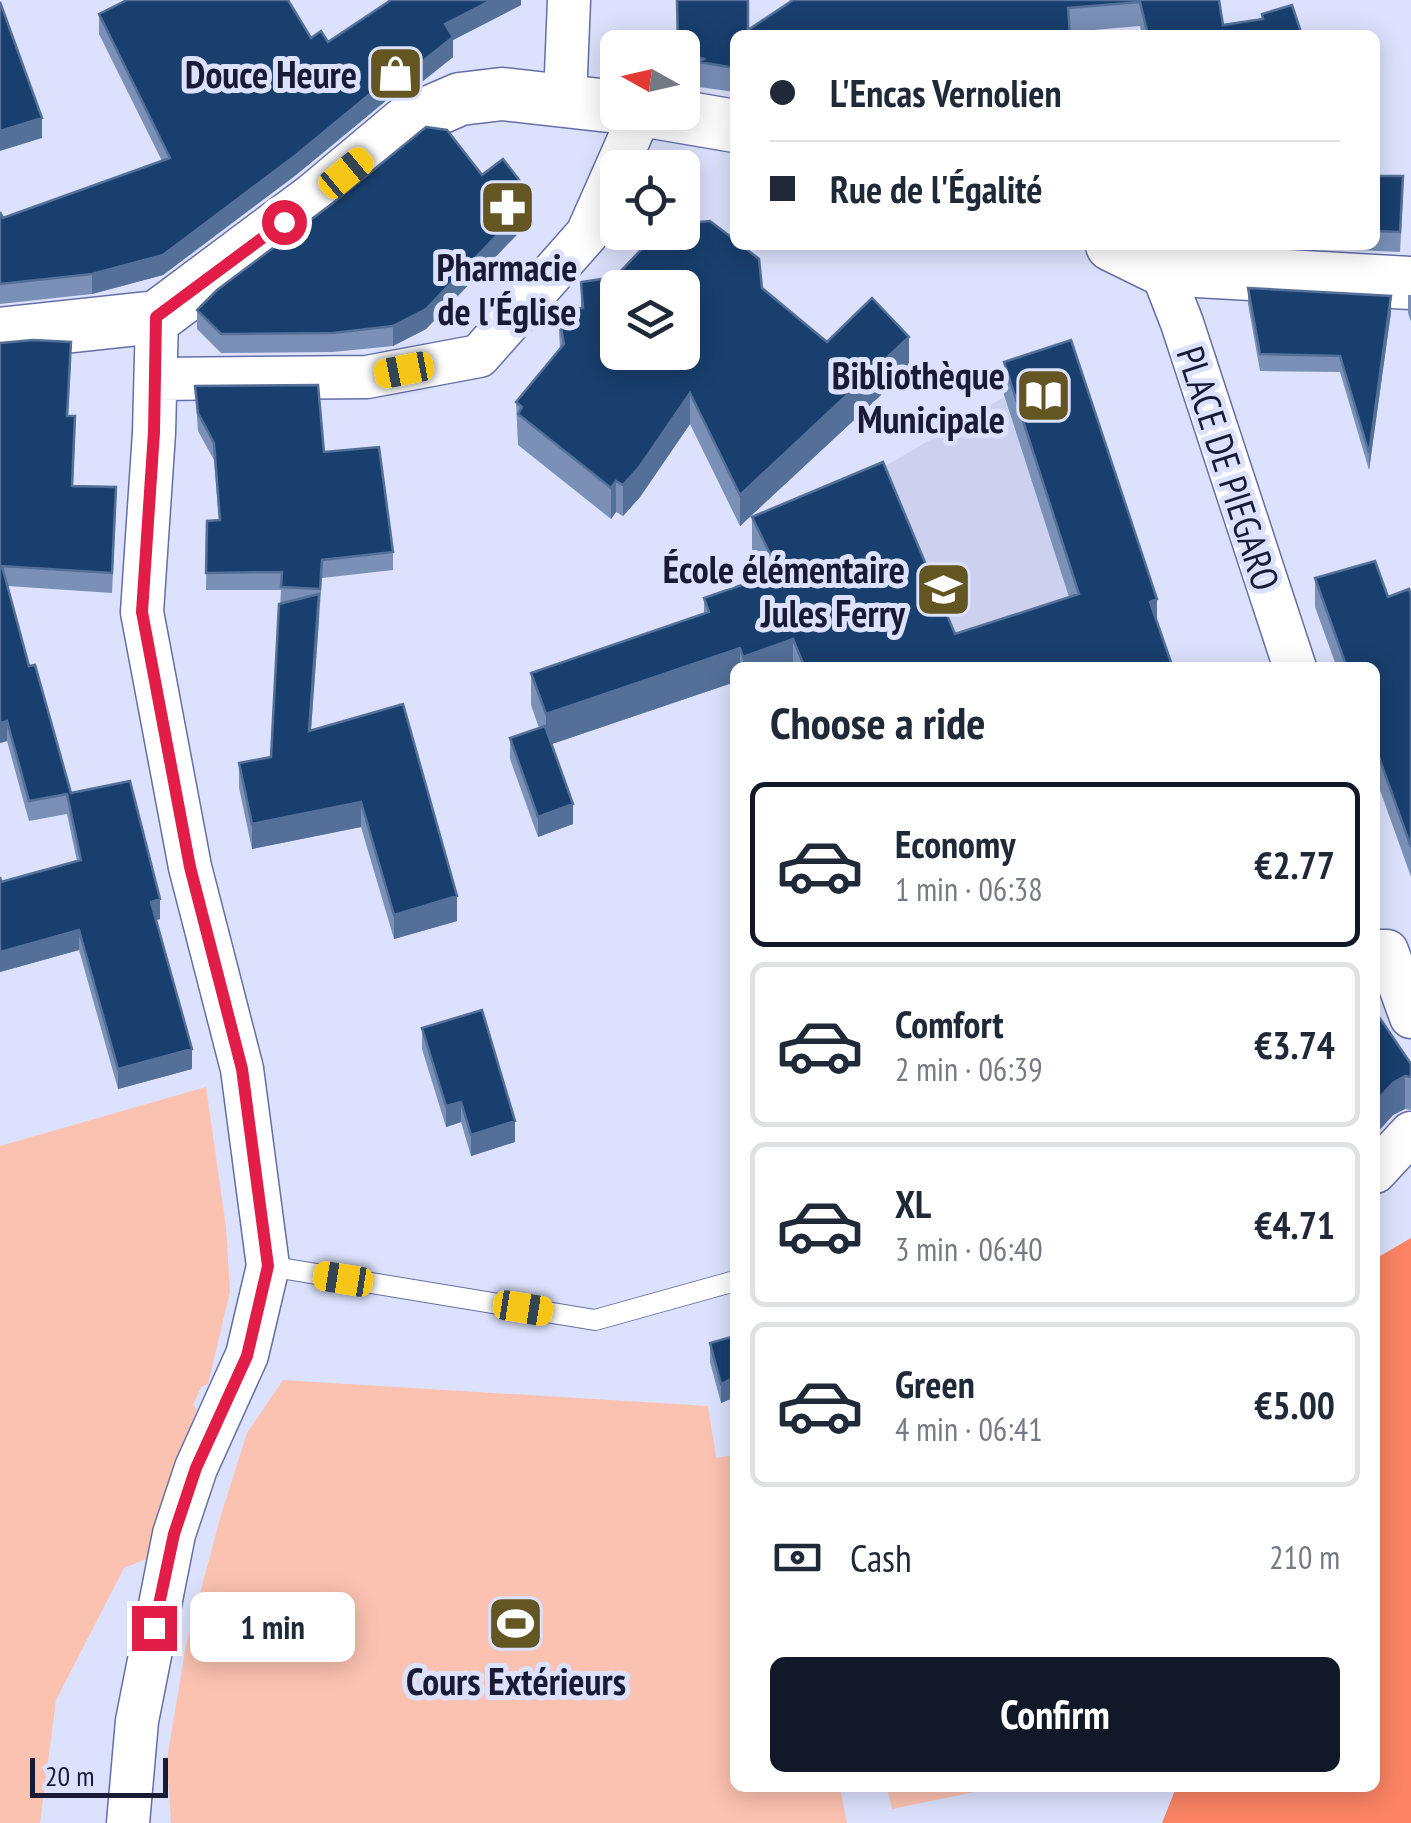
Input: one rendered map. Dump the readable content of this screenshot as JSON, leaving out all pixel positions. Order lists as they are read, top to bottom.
{
  "streets": {
    "street": ["PLACE DE PIEGARO"]
  },
  "places": {
    "shop": ["Douce Heure"],
    "pharmacy": ["Pharmacie de l'Église"],
    "library": ["Bibliothèque Municipale"],
    "school or university": ["École élémentaire Jules Ferry"],
    "sports": ["Cours Extérieurs"]
  },
  "scale_bar": "20 m",
  "north": "left",
  "page": {
    "banner": ["L'Encas Vernolien", "Rue de l'Égalité"],
    "heading": "Choose a ride",
    "list": [
      {
        "name": "Economy",
        "note": "1 min · 06:38",
        "value": "€2.77"
      },
      {
        "name": "Comfort",
        "note": "2 min · 06:39",
        "value": "€3.74"
      },
      {
        "name": "XL",
        "note": "3 min · 06:40",
        "value": "€4.71"
      },
      {
        "name": "Green",
        "note": "4 min · 06:41",
        "value": "€5.00"
      }
    ],
    "pay": ["Cash", "210 m"],
    "bubble": "1 min",
    "buttons": "Confirm",
    "scale": "20 m"
  }
}
